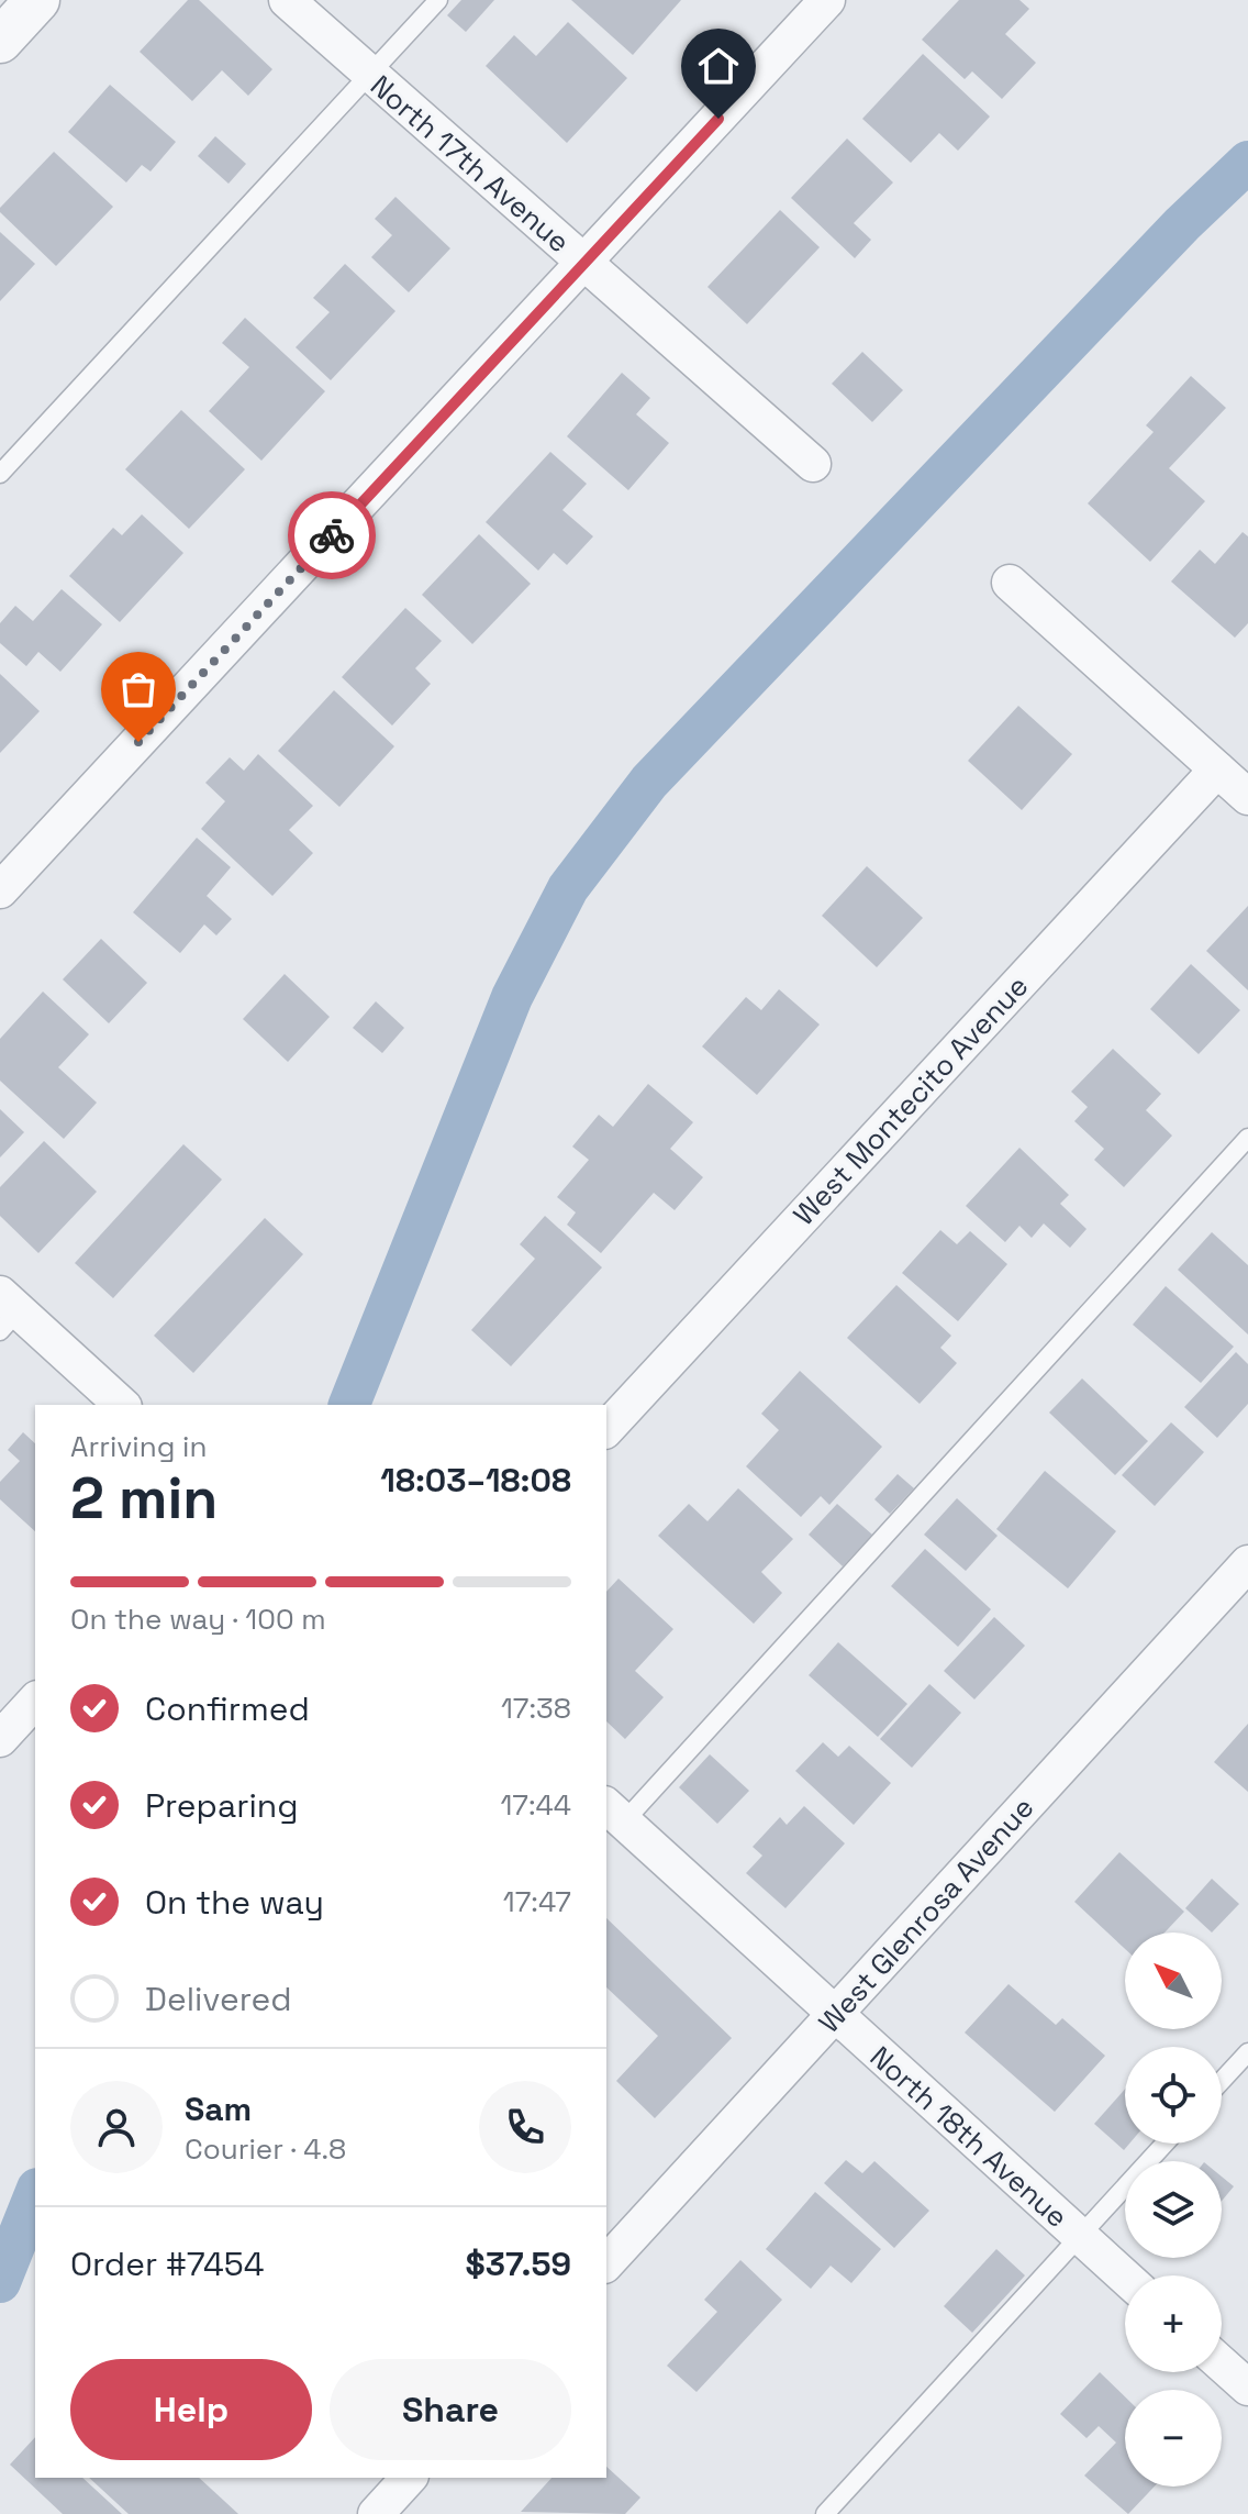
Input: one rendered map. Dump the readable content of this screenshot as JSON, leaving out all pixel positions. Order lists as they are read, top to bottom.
{
  "streets": {
    "street": [
      "North 17th Avenue",
      "West Montecito Avenue",
      "West Glenrosa Avenue",
      "North 18th Avenue"
    ]
  },
  "crossings": [
    ["West Glenrosa Avenue", "North 18th Avenue"]
  ],
  "north": "top left",
  "page": {
    "heading": ["2 min", "Arriving in", "18:03–18:08"],
    "panel": [
      "Sam",
      "Courier · 4.8",
      "Order #7454",
      "$37.59"
    ],
    "bar": "On the way · 100 m",
    "list": [
      ["Confirmed", "17:38"],
      ["Preparing", "17:44"],
      ["On the way", "17:47"],
      "Delivered"
    ],
    "map_buttons": ["+", "−"],
    "buttons": ["Help", "Share"]
  }
}
